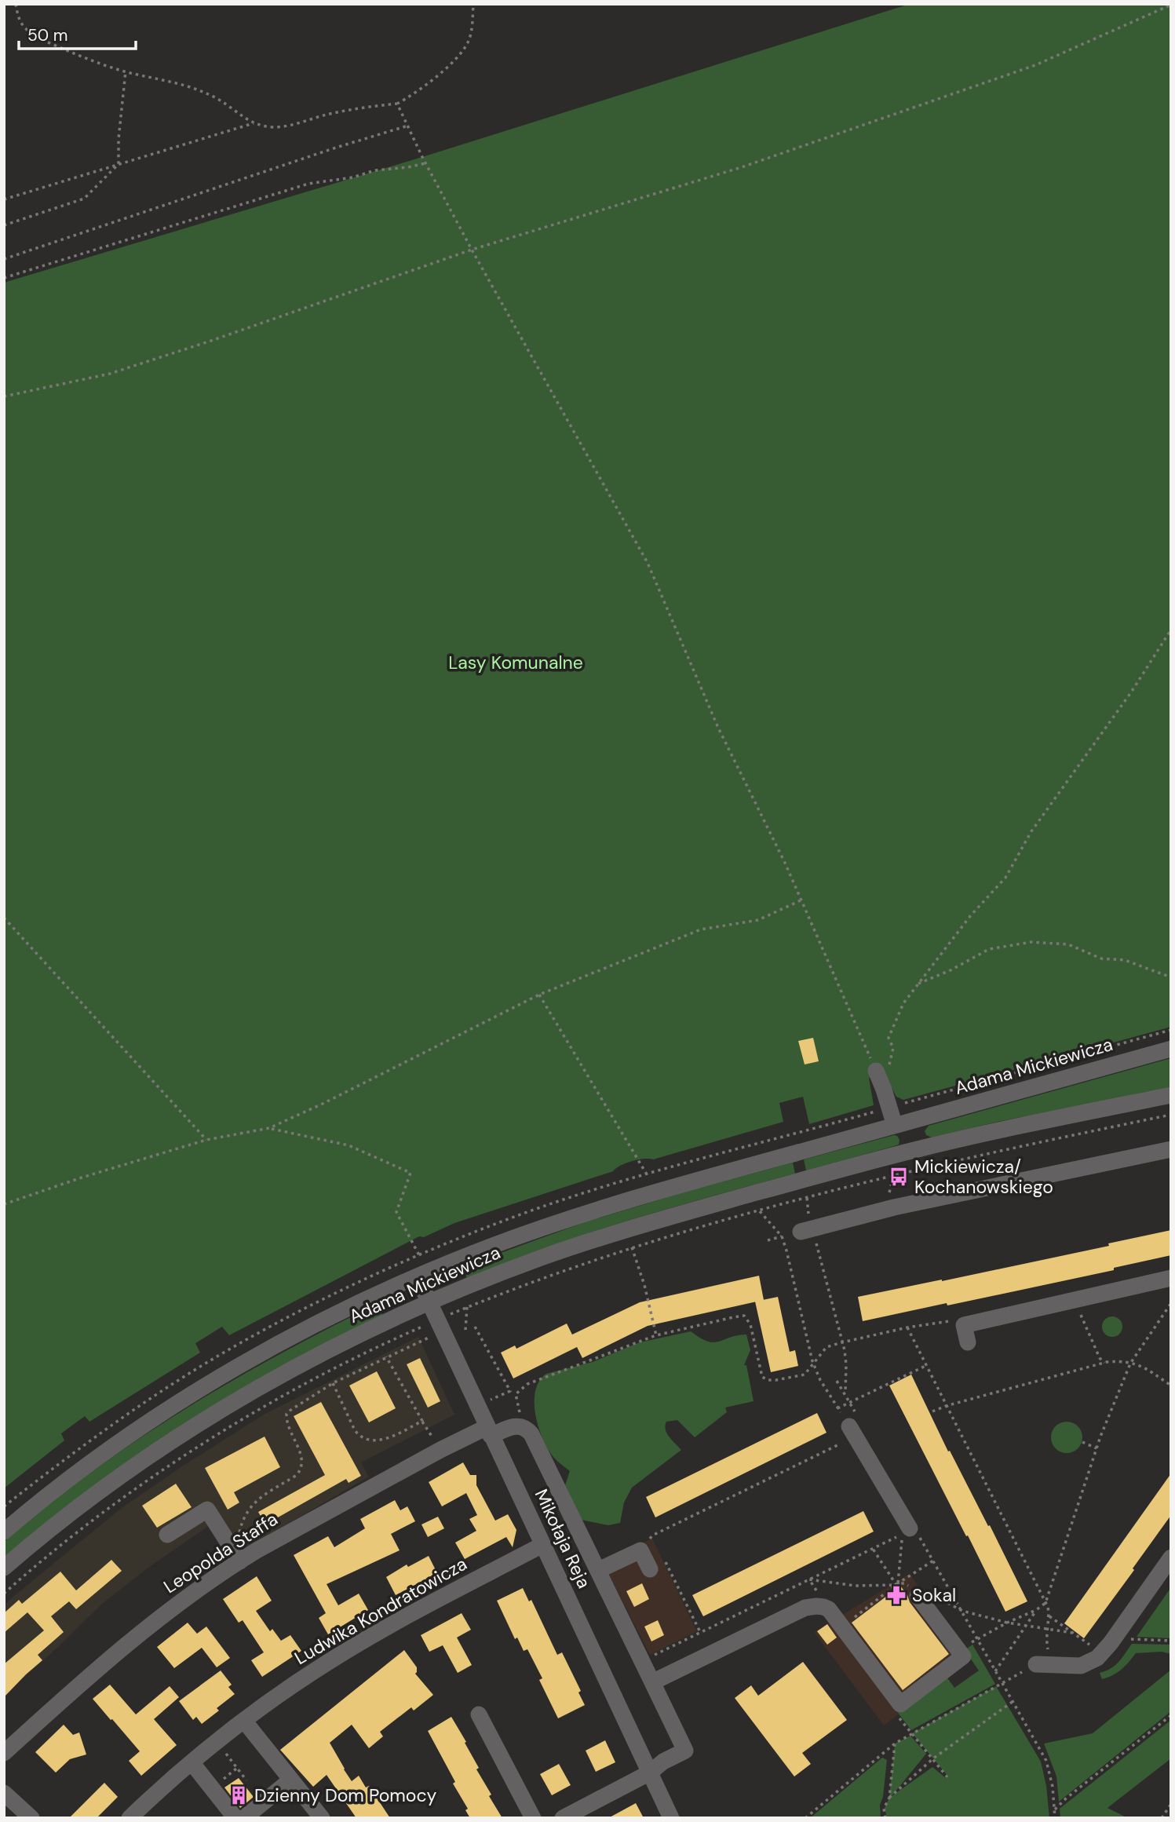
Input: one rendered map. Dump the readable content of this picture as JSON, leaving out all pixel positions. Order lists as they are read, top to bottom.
{
  "streets": {
    "street": [
      "Adama Mickiewicza",
      "Mikołaja Reja",
      "Leopolda Staffa",
      "Ludwika Kondratowicza"
    ]
  },
  "crossings": [
    ["Adama Mickiewicza", "Mikołaja Reja"],
    ["Mikołaja Reja", "Leopolda Staffa"],
    ["Mikołaja Reja", "Ludwika Kondratowicza"]
  ],
  "parks": ["Lasy Komunalne"],
  "places": {
    "bus stop": ["Mickiewicza/ Kochanowskiego"],
    "pharmacy": ["Sokal"],
    "building": ["Dzienny Dom Pomocy"]
  },
  "scale_bar": "50 m"
}
